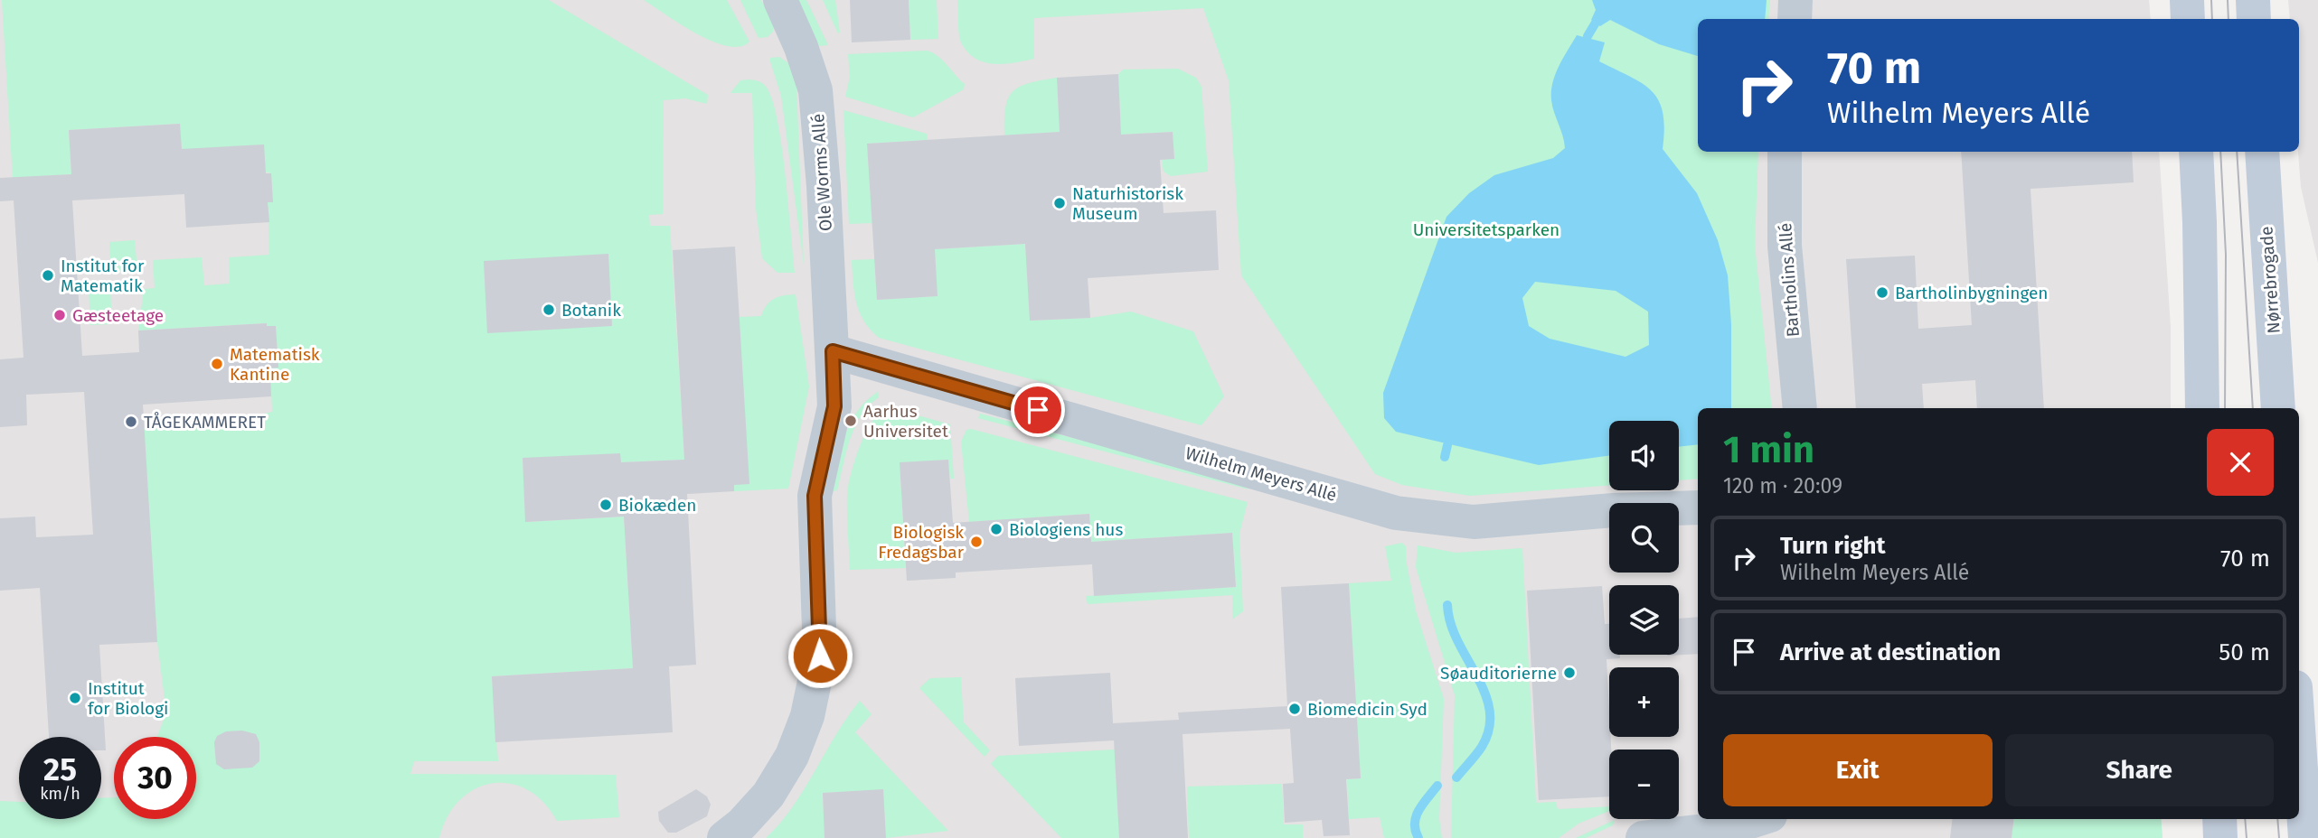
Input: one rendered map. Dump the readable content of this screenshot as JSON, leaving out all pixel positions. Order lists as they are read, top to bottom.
{
  "streets": {
    "main road": ["Nørrebrogade"],
    "street": ["Ole Worms Allé", "Bartholins Allé", "Wilhelm Meyers Allé"]
  },
  "crossings": [
    ["Ole Worms Allé", "Wilhelm Meyers Allé"]
  ],
  "parks": ["Universitetsparken"],
  "places": [
    "Naturhistorisk Museum",
    "Institut for Matematik",
    "Bartholinbygningen",
    "Botanik",
    "Gæsteetage",
    "Matematisk Kantine",
    "Aarhus Universitet",
    "TÅGEKAMMERET",
    "Biokæden",
    "Biologiens hus",
    "Biologisk Fredagsbar",
    "Søauditorierne",
    "Institut for Biologi",
    "Biomedicin Syd"
  ],
  "page": {
    "turn": ["70 m", "Wilhelm Meyers Allé"],
    "heading": ["1 min", "120 m · 20:09"],
    "map_buttons": ["+", "−"],
    "list": [
      {
        "name": "Turn right",
        "note": "Wilhelm Meyers Allé",
        "value": "70 m"
      },
      {
        "name": "Arrive at destination",
        "value": "50 m"
      }
    ],
    "buttons": ["Exit", "Share"],
    "speed": "25 km/h",
    "limit": "30"
  }
}
